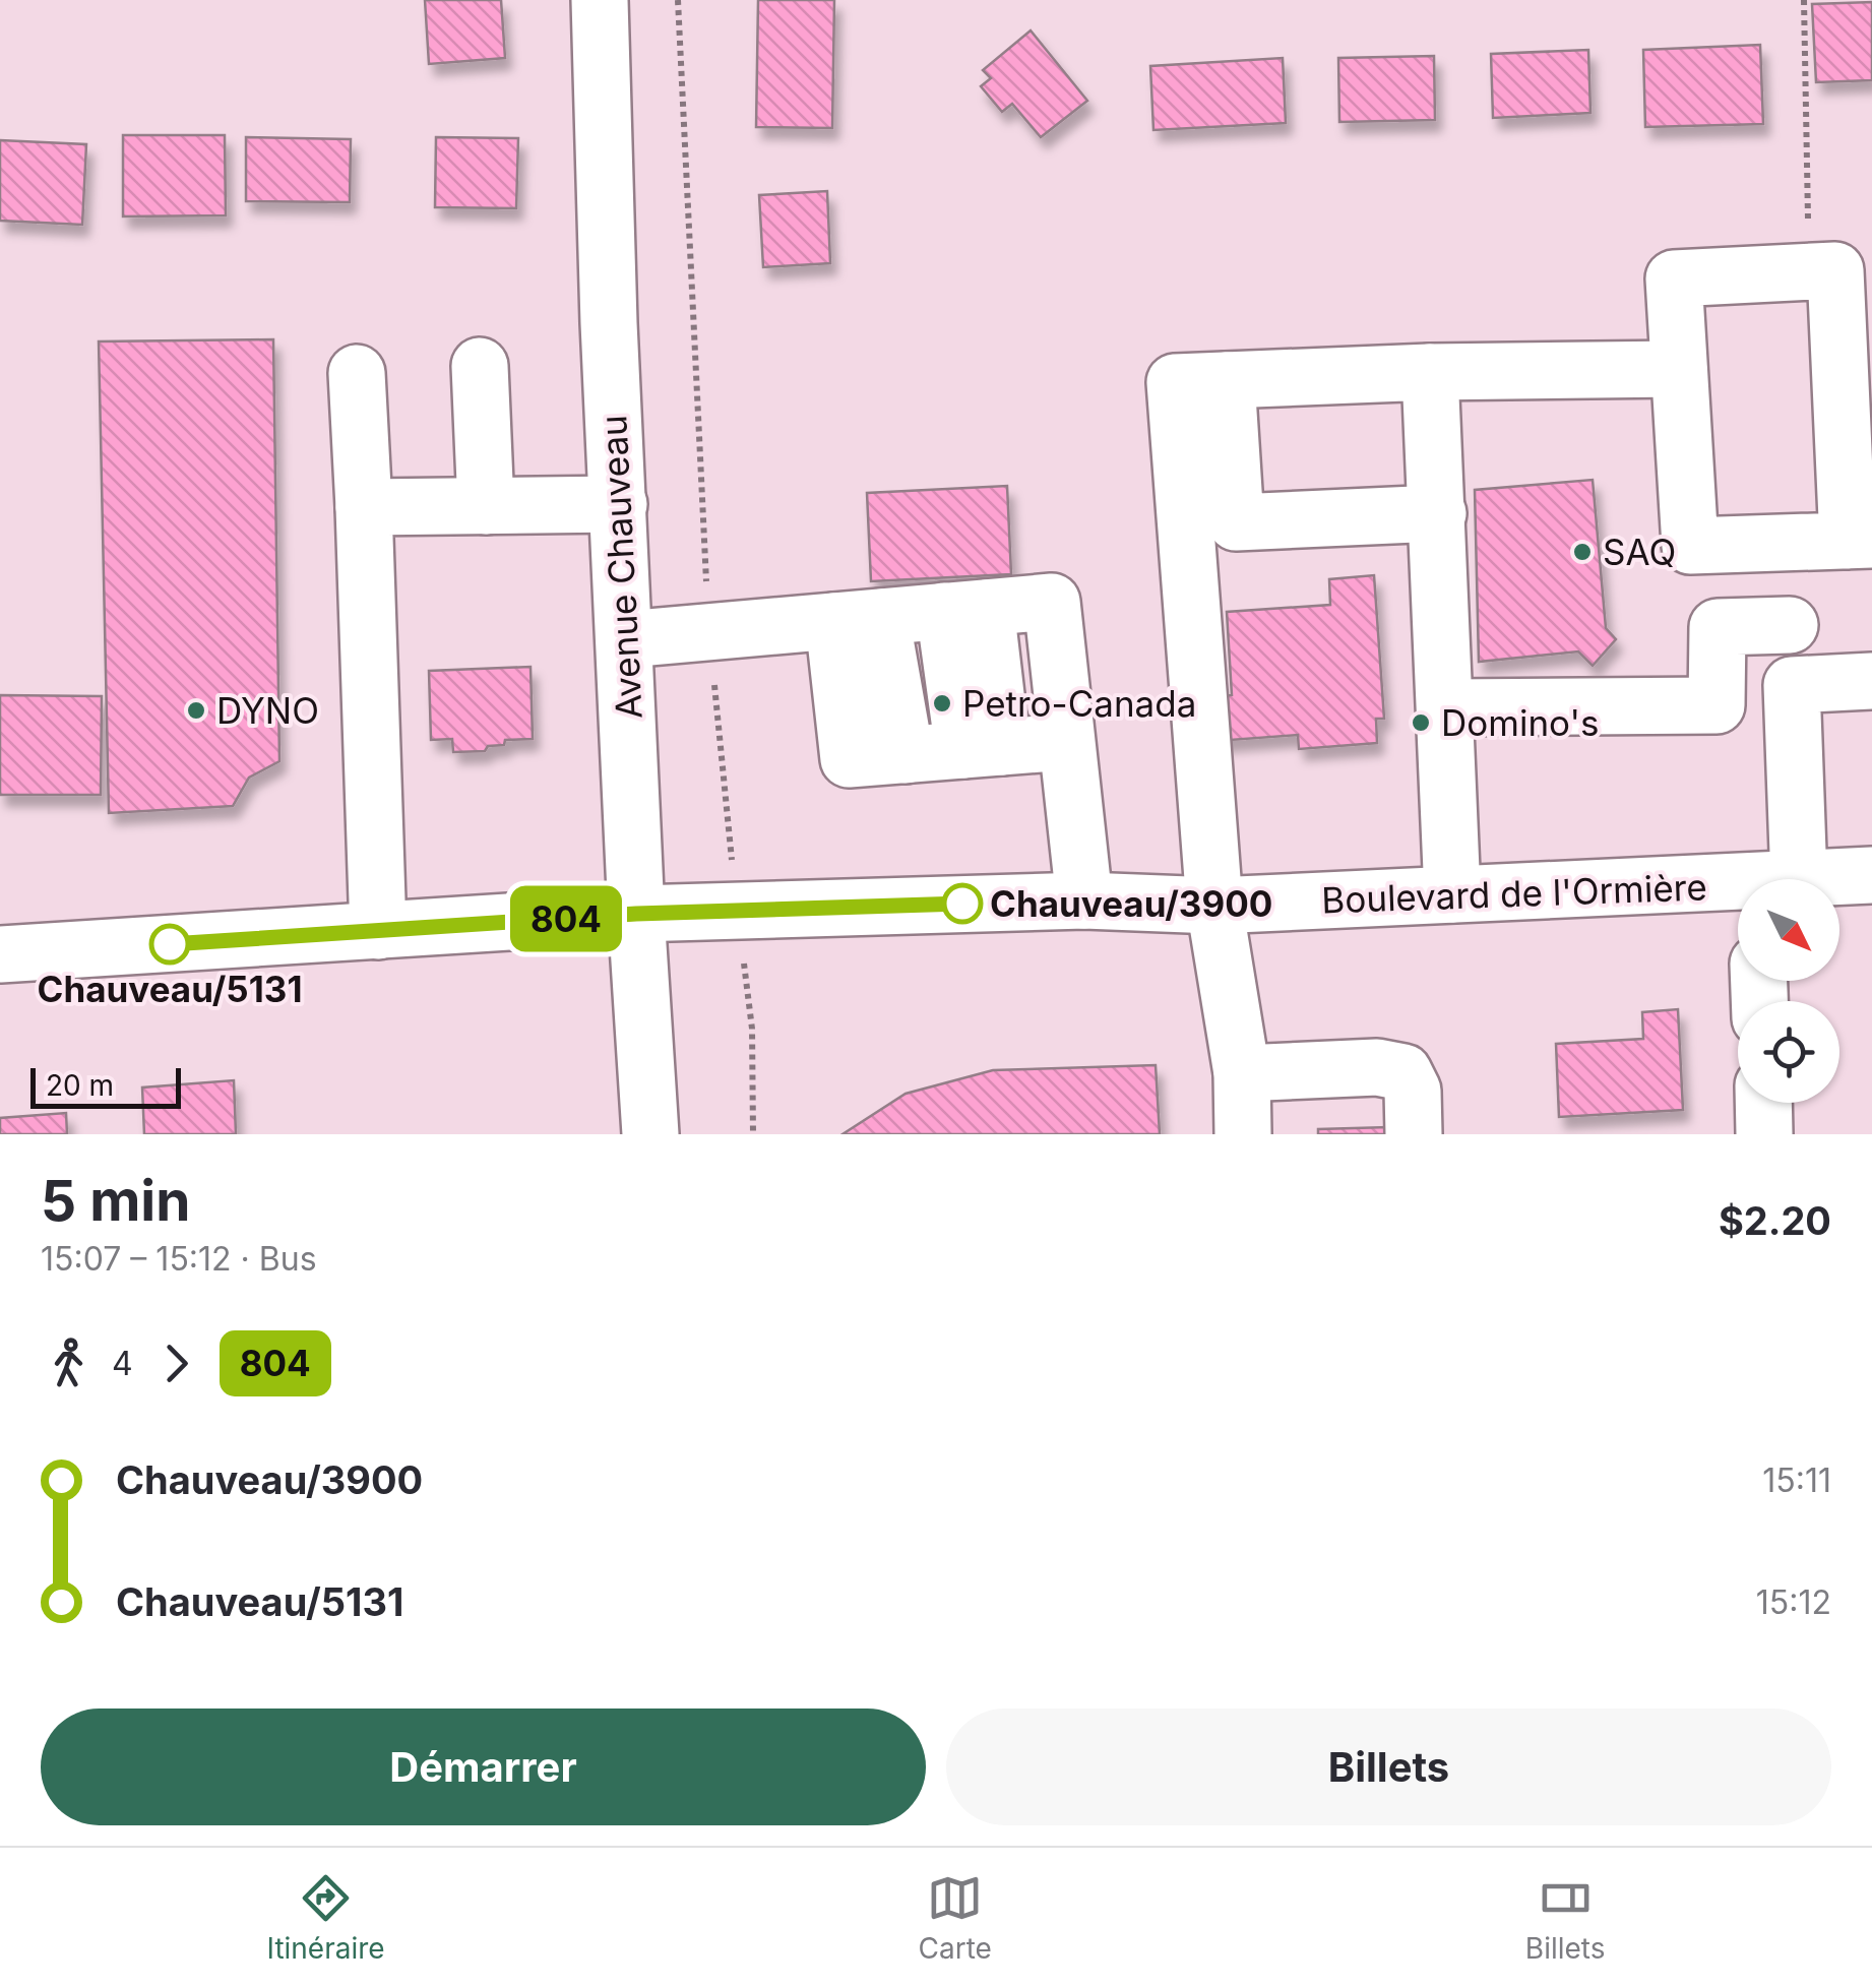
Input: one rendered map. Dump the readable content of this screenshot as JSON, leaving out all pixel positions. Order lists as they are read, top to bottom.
{
  "streets": {
    "main road": ["Avenue Chauveau", "Boulevard de l'Ormière"]
  },
  "crossings": [
    ["Avenue Chauveau", "Boulevard de l'Ormière"]
  ],
  "places": [
    "SAQ",
    "Petro-Canada",
    "DYNO",
    "Domino's",
    "Chauveau/3900",
    "Chauveau/5131"
  ],
  "lines": ["bus line 804"],
  "scale_bar": "20 m",
  "north": "bottom right",
  "page": {
    "on_map": "804",
    "scale": "20 m",
    "heading": ["5 min", "15:07 – 15:12 · Bus", "$2.20"],
    "legs": ["4", "804"],
    "list": [
      {
        "name": "Chauveau/3900",
        "value": "15:11"
      },
      {
        "name": "Chauveau/5131",
        "value": "15:12"
      }
    ],
    "buttons": ["Démarrer", "Billets"],
    "tabs": ["Itinéraire", "Carte", "Billets"]
  }
}
